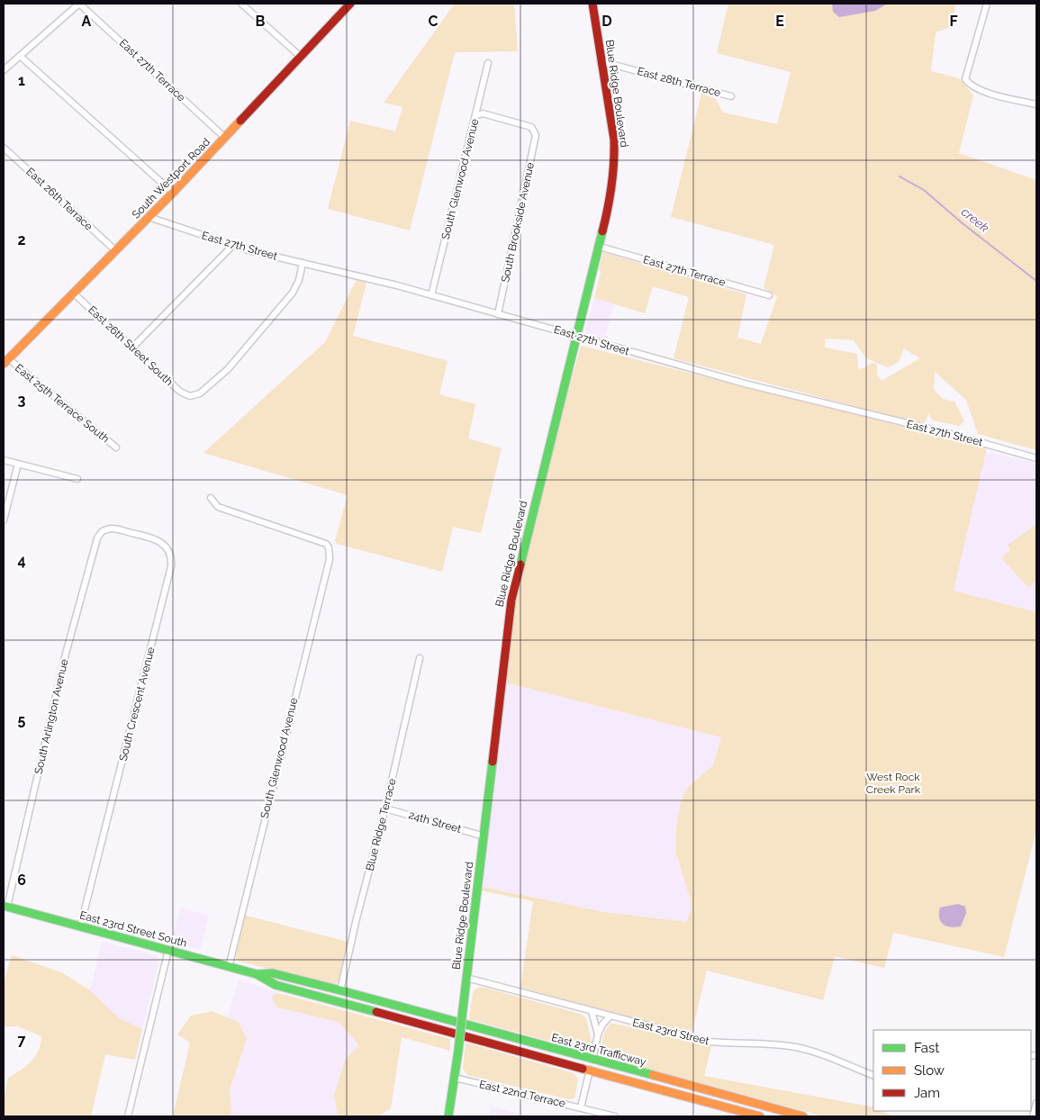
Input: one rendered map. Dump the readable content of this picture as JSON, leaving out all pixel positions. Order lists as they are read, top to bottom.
{
  "streets": {
    "main road": [
      "Blue Ridge Boulevard",
      "South Westport Road",
      "East 23rd Street South",
      "East 23rd Trafficway"
    ],
    "street": [
      "East 27th Terrace",
      "East 28th Terrace",
      "South Glenwood Avenue",
      "East 26th Terrace",
      "South Brookside Avenue",
      "East 27th Street",
      "East 26th Street South",
      "East 25th Terrace South",
      "South Crescent Avenue",
      "South Arlington Avenue",
      "24th Street",
      "Blue Ridge Terrace",
      "East 23rd Street",
      "East 22nd Terrace"
    ]
  },
  "crossings": [
    ["East 27th Terrace", "Blue Ridge Boulevard"],
    ["East 27th Terrace", "South Westport Road"],
    ["East 28th Terrace", "Blue Ridge Boulevard"],
    ["Blue Ridge Boulevard", "East 27th Street"],
    ["Blue Ridge Boulevard", "24th Street"],
    ["Blue Ridge Boulevard", "East 23rd Street"],
    ["Blue Ridge Boulevard", "East 22nd Terrace"],
    ["South Westport Road", "East 26th Terrace"],
    ["South Westport Road", "East 27th Street"],
    ["South Westport Road", "East 26th Street South"],
    ["South Westport Road", "East 25th Terrace South"],
    ["South Glenwood Avenue", "South Brookside Avenue"],
    ["South Glenwood Avenue", "East 27th Street"],
    ["South Glenwood Avenue", "East 23rd Street South"],
    ["South Brookside Avenue", "East 27th Street"],
    ["East 27th Street", "East 26th Street South"],
    ["South Crescent Avenue", "South Arlington Avenue"],
    ["South Crescent Avenue", "East 23rd Street South"],
    ["South Arlington Avenue", "East 23rd Street South"],
    ["24th Street", "Blue Ridge Terrace"],
    ["Blue Ridge Terrace", "East 23rd Street South"],
    ["East 23rd Street South", "East 23rd Trafficway"]
  ],
  "water": ["creek"],
  "parks": ["West Rock Creek Park"],
  "legend": ["Fast", "Slow", "Jam"],
  "grid": {
    "columns": [
      "A",
      "B",
      "C",
      "D",
      "E",
      "F"
    ],
    "rows": [
      "1",
      "2",
      "3",
      "4",
      "5",
      "6",
      "7"
    ]
  }
}
